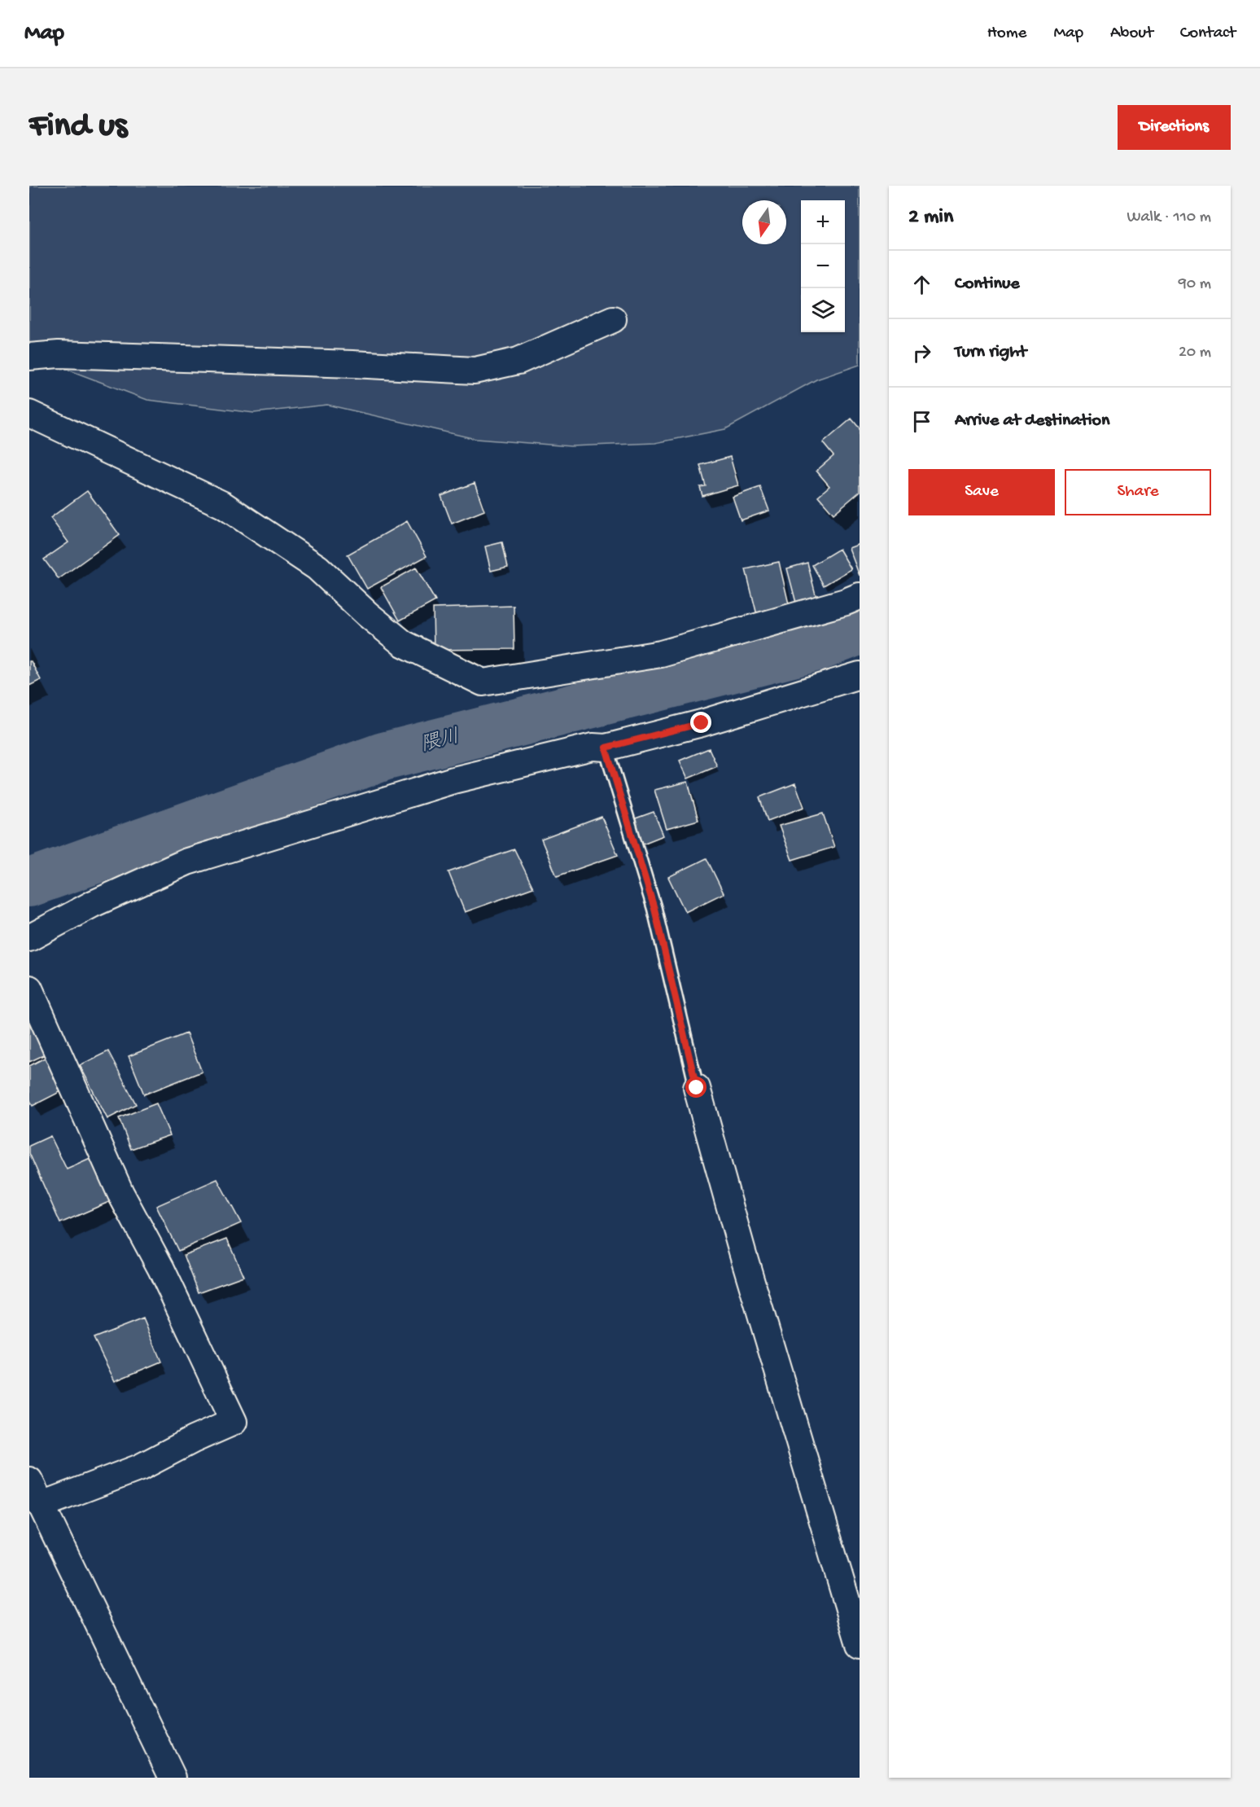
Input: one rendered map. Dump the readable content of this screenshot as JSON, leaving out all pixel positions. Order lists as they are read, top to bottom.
{
  "water": ["隈川"],
  "north": "bottom",
  "page": {
    "header": "Map",
    "nav": [
      "Home",
      "Map",
      "About",
      "Contact"
    ],
    "buttons": [
      "Directions",
      ["Save", "Share"]
    ],
    "title": "Find us",
    "heading": ["2 min", "Walk · 110 m"],
    "map_buttons": ["+", "−"],
    "list": [
      ["Continue", "90 m"],
      ["Turn right", "20 m"],
      "Arrive at destination"
    ]
  }
}
